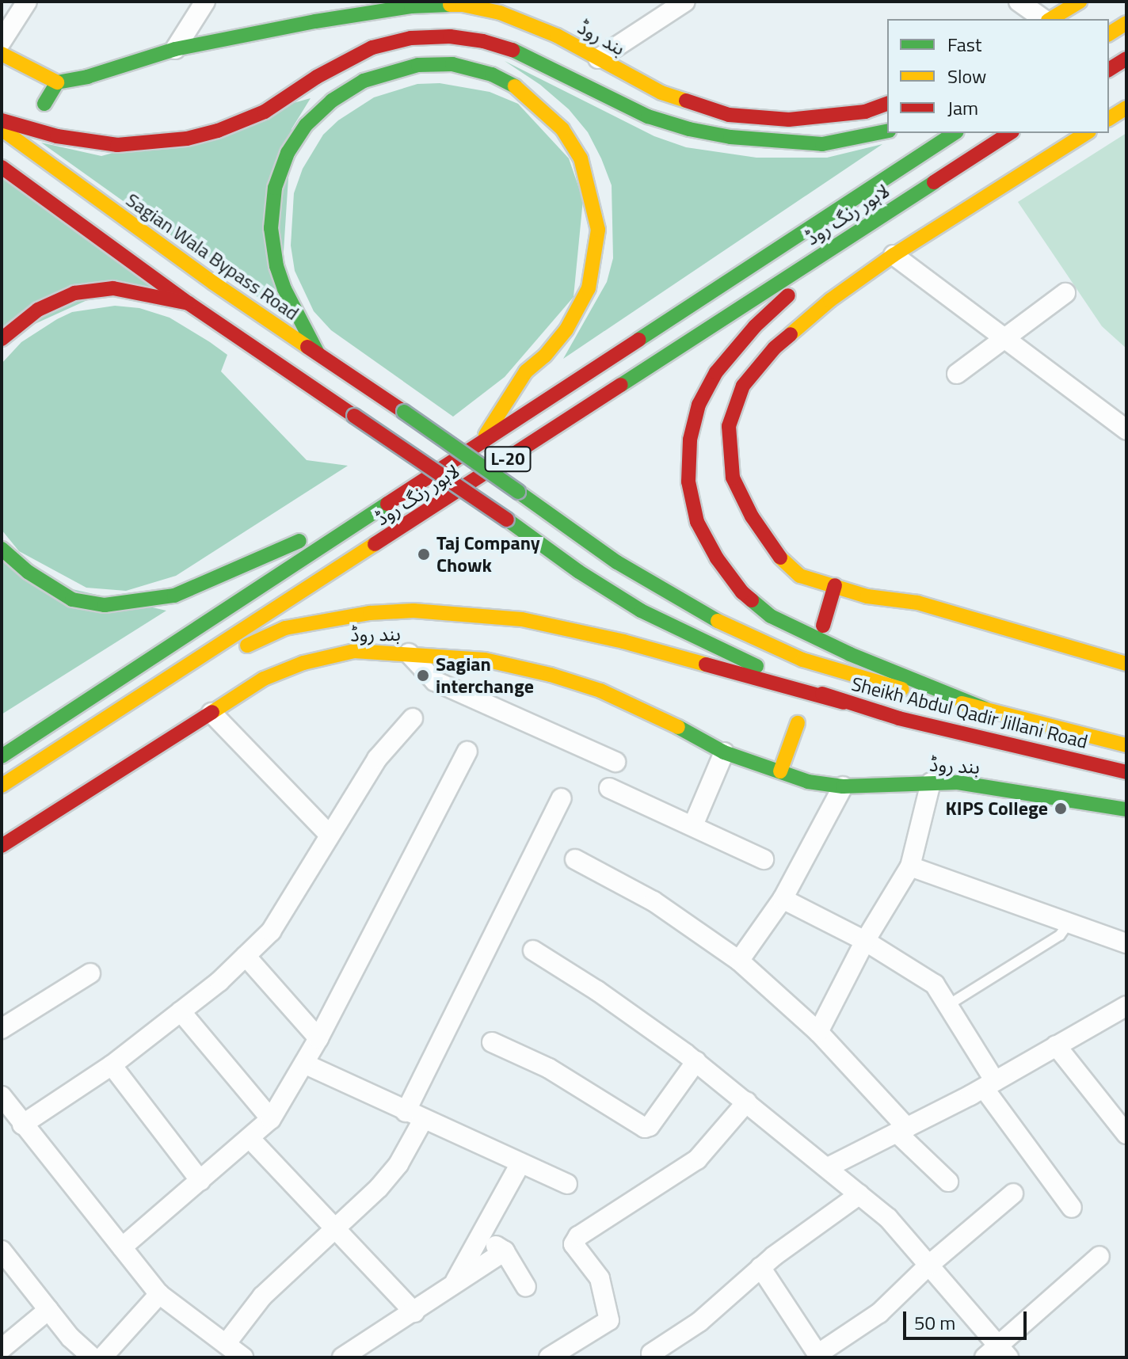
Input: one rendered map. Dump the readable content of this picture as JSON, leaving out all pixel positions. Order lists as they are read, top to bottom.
{
  "streets": {
    "main road": [
      "بند روڈ",
      "لاہور رنگ روڈ",
      "Sagian Wala Bypass Road",
      "L-20",
      "Sheikh Abdul Qadir Jillani Road"
    ]
  },
  "crossings": [
    ["Sagian Wala Bypass Road", "Sheikh Abdul Qadir Jillani Road"]
  ],
  "places": ["Taj Company Chowk", "Sagian interchange", "KIPS College"],
  "legend": ["Fast", "Slow", "Jam"],
  "scale_bar": "50 m"
}
